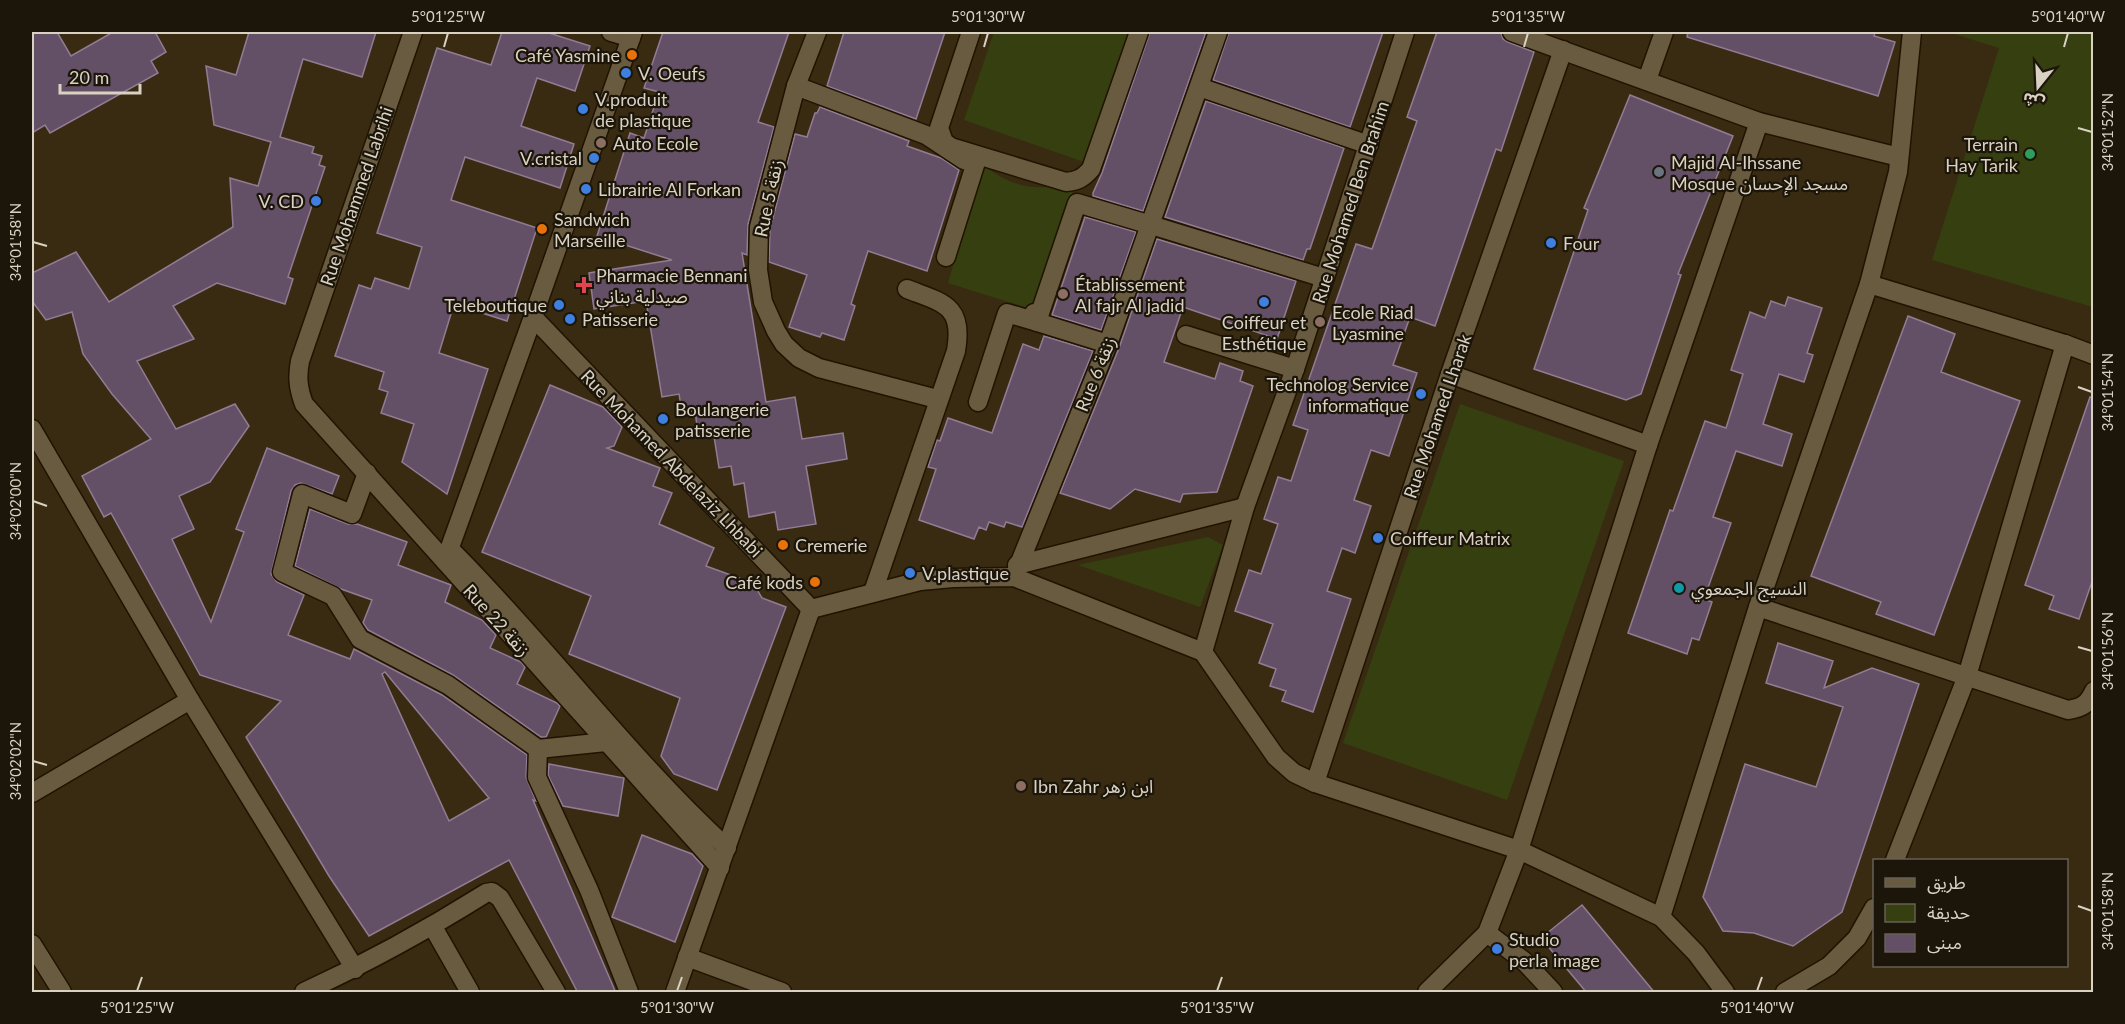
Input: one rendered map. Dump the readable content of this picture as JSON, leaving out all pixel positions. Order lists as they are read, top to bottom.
{
  "streets": {
    "street": [
      "Rue Mohammed Labrihi",
      "Rue 5 زنقة",
      "Rue Mohamed Ben Brahim",
      "Rue 6 زنقة",
      "Rue Mohamed Lharak",
      "Rue Mohamed Abdelaziz Lhbabi",
      "Rue 22 زنقة"
    ]
  },
  "crossings": [
    ["Rue Mohammed Labrihi", "Rue 22 زنقة"]
  ],
  "places": {
    "other": [
      "Café Yasmine",
      "V. Oeufs",
      "V.produit de plastique",
      "Auto Ecole",
      "Terrain Hay Tarik",
      "V.cristal",
      "Majid Al-Ihssane Mosque مسجد الإحسان",
      "Librairie Al Forkan",
      "V. CD",
      "Sandwich Marseille",
      "Four",
      "Établissement Al fajr Al jadid",
      "Coiffeur et Esthétique",
      "Teleboutique",
      "Patisserie",
      "Ecole Riad Lyasmine",
      "Technolog Service informatique",
      "Boulangerie patisserie",
      "Coiffeur Matrix",
      "Cremerie",
      "V.plastique",
      "Café kods",
      "النسيج الجمعوي",
      "Ibn Zahr ابن زهر",
      "Studio perla image"
    ],
    "health": ["Pharmacie Bennani صيدلية بناني"]
  },
  "legend": ["طريق", "حديقة", "مبنى"],
  "scale_bar": "20 m",
  "north": "bottom",
  "coordinates": [
    "5°01'25\"W",
    "5°01'30\"W",
    "5°01'35\"W",
    "5°01'40\"W",
    "34°01'52\"N",
    "34°01'58\"N",
    "34°01'54\"N",
    "34°02'00\"N",
    "34°01'56\"N",
    "34°02'02\"N"
  ]
}
